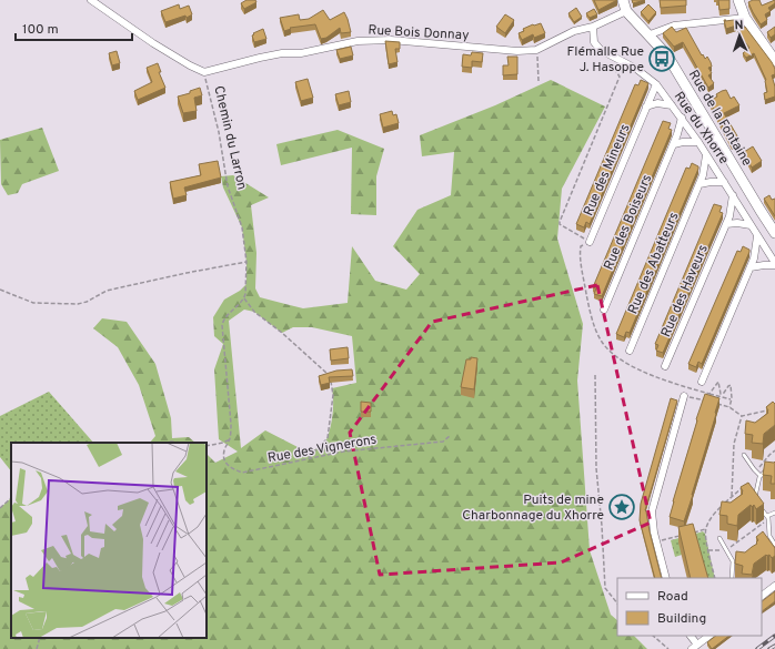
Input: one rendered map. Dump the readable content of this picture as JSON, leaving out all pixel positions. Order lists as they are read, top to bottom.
{
  "streets": {
    "street": [
      "Rue Bois Donnay",
      "Rue de la Fontaine",
      "Rue du Xhorre",
      "Chemin du Larron",
      "Rue des Mineurs",
      "Rue des Boiseurs",
      "Rue des Abatteurs",
      "Rue des Haveurs"
    ],
    "path": ["Rue des Vignerons"]
  },
  "crossings": [
    ["Rue Bois Donnay", "Rue de la Fontaine"],
    ["Rue Bois Donnay", "Rue du Xhorre"],
    ["Rue Bois Donnay", "Chemin du Larron"],
    ["Rue du Xhorre", "Rue des Mineurs"],
    ["Rue du Xhorre", "Rue des Boiseurs"],
    ["Rue du Xhorre", "Rue des Abatteurs"],
    ["Rue du Xhorre", "Rue des Haveurs"]
  ],
  "places": {
    "bus stop": ["Flémalle Rue J. Hasoppe"],
    "place": ["Puits de mine Charbonnage du Xhorre"]
  },
  "legend": ["Road", "Building"],
  "scale_bar": "100 m",
  "north": "top"
}
